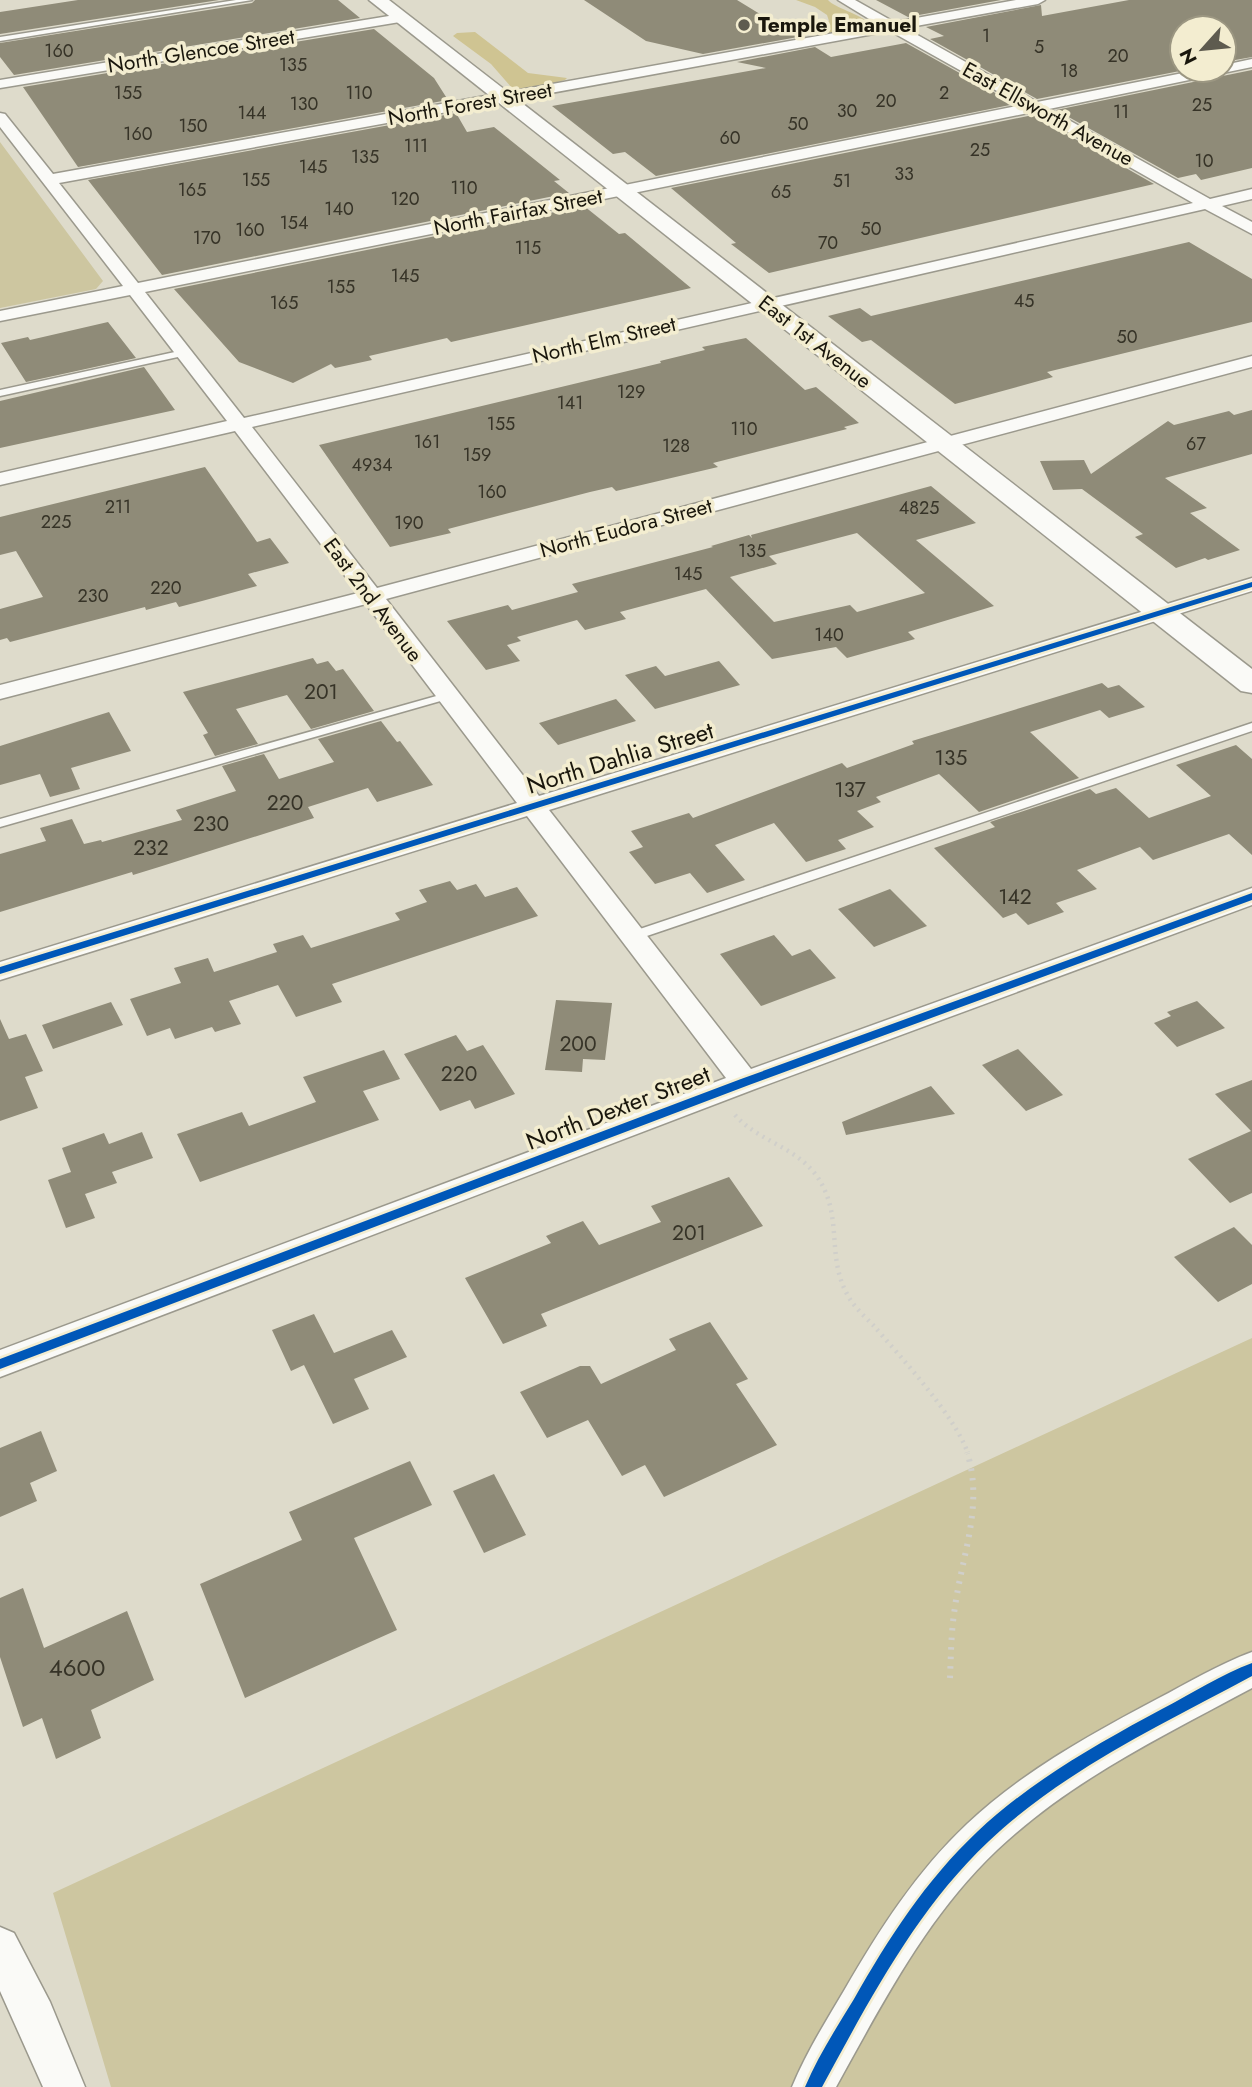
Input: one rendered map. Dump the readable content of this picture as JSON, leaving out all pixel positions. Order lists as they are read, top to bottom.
{
  "streets": {
    "street": [
      "North Glencoe Street",
      "North Forest Street",
      "East Ellsworth Avenue",
      "North Fairfax Street",
      "North Elm Street",
      "East 1st Avenue",
      "North Eudora Street",
      "East 2nd Avenue",
      "North Dahlia Street",
      "North Dexter Street"
    ]
  },
  "crossings": [
    ["North Glencoe Street", "East 1st Avenue"],
    ["North Forest Street", "East Ellsworth Avenue"],
    ["North Forest Street", "East 1st Avenue"],
    ["North Forest Street", "East 2nd Avenue"],
    ["East Ellsworth Avenue", "North Fairfax Street"],
    ["East Ellsworth Avenue", "North Elm Street"],
    ["North Fairfax Street", "East 1st Avenue"],
    ["North Fairfax Street", "East 2nd Avenue"],
    ["North Elm Street", "East 1st Avenue"],
    ["North Elm Street", "East 2nd Avenue"],
    ["East 1st Avenue", "North Eudora Street"],
    ["East 1st Avenue", "North Dahlia Street"],
    ["North Eudora Street", "East 2nd Avenue"],
    ["East 2nd Avenue", "North Dahlia Street"],
    ["East 2nd Avenue", "North Dexter Street"]
  ],
  "places": ["Temple Emanuel"],
  "house_numbers": [
    "1",
    "5",
    "160",
    "20",
    "135",
    "18",
    "155",
    "110",
    "2",
    "20",
    "130",
    "25",
    "30",
    "11",
    "144",
    "50",
    "150",
    "160",
    "60",
    "111",
    "25",
    "135",
    "10",
    "145",
    "33",
    "155",
    "51",
    "110",
    "165",
    "65",
    "120",
    "140",
    "154",
    "50",
    "160",
    "170",
    "70",
    "115",
    "145",
    "155",
    "45",
    "165",
    "50",
    "129",
    "141",
    "155",
    "110",
    "161",
    "67",
    "128",
    "159",
    "4934",
    "160",
    "211",
    "4825",
    "225",
    "190",
    "135",
    "145",
    "220",
    "230",
    "140",
    "201",
    "135",
    "137",
    "220",
    "230",
    "232",
    "142",
    "200",
    "220",
    "201",
    "4600"
  ],
  "north": "bottom left"
}
